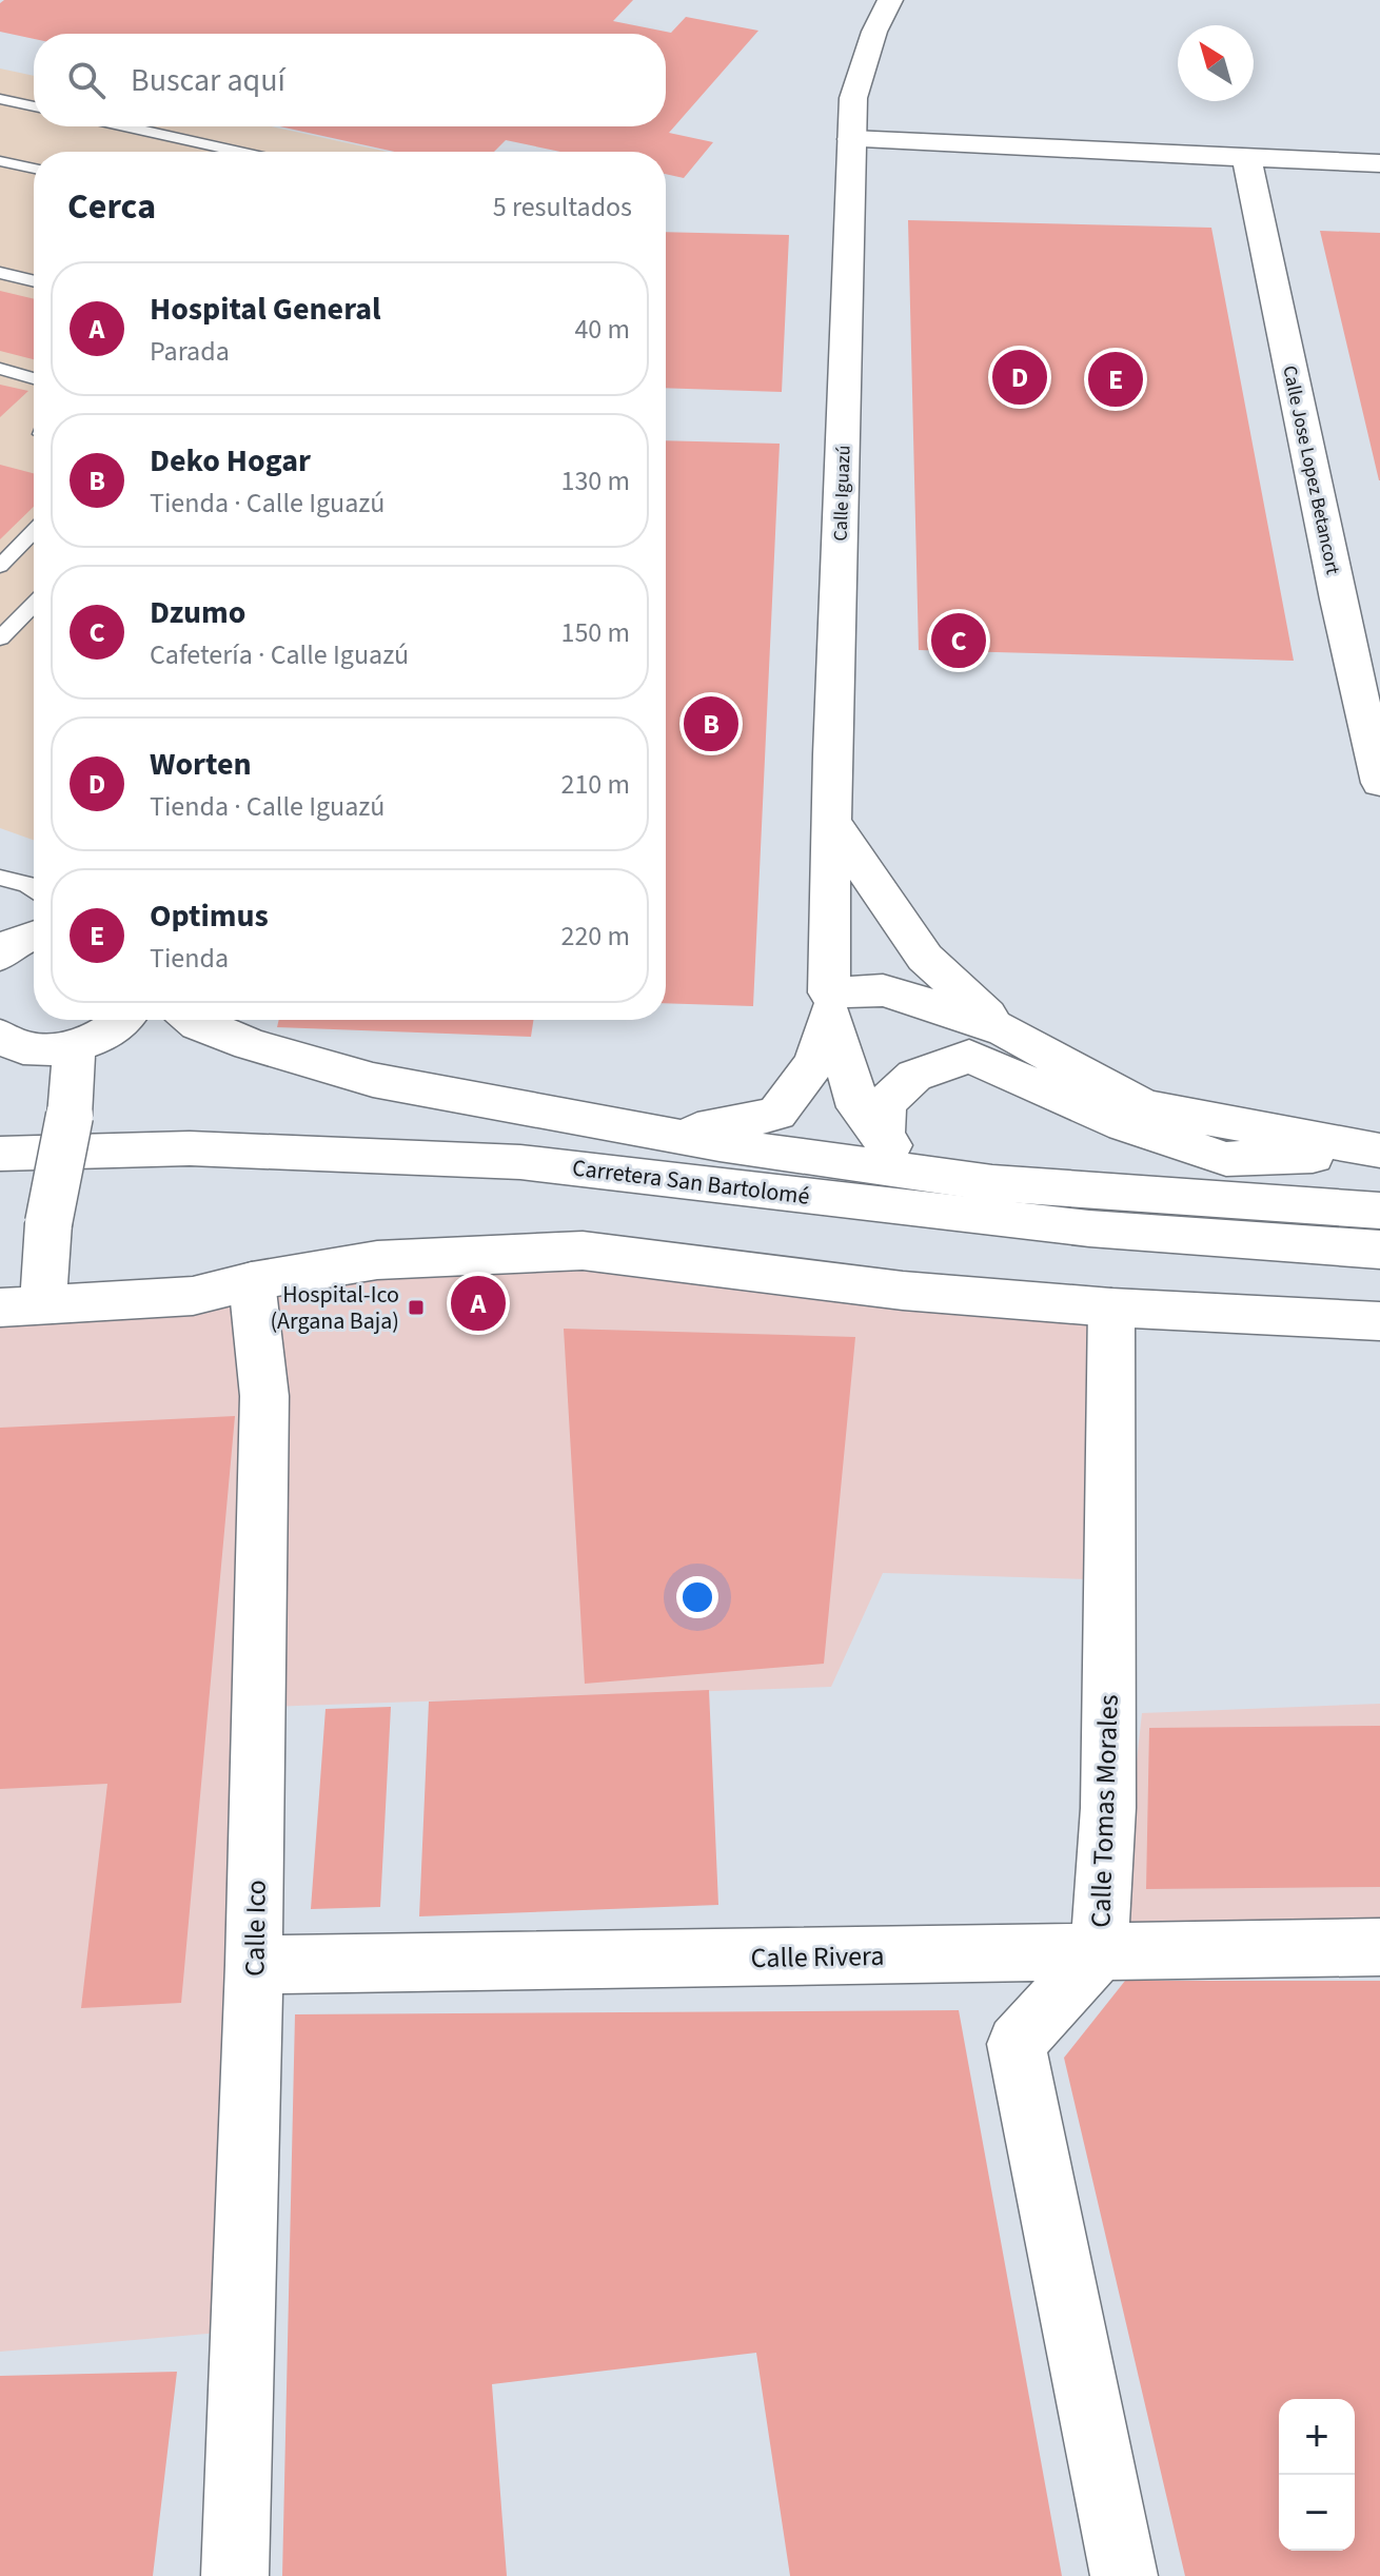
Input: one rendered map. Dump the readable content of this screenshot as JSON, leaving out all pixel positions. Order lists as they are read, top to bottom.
{
  "streets": {
    "street": [
      "Calle Jose Lopez Betancort",
      "Calle Iguazú",
      "Carretera San Bartolomé",
      "Calle Tomas Morales",
      "Calle Ico",
      "Calle Rivera"
    ]
  },
  "crossings": [
    ["Calle Tomas Morales", "Calle Rivera"],
    ["Calle Ico", "Calle Rivera"]
  ],
  "places": {
    "transit": ["Hospital-Ico (Argana Baja)"]
  },
  "north": "top left",
  "page": {
    "search": "Buscar aquí",
    "heading": ["Cerca", "5 resultados"],
    "list": [
      {
        "mark": "A",
        "name": "Hospital General",
        "note": "Parada",
        "value": "40 m"
      },
      {
        "mark": "B",
        "name": "Deko Hogar",
        "note": "Tienda · Calle Iguazú",
        "value": "130 m"
      },
      {
        "mark": "C",
        "name": "Dzumo",
        "note": "Cafetería · Calle Iguazú",
        "value": "150 m"
      },
      {
        "mark": "D",
        "name": "Worten",
        "note": "Tienda · Calle Iguazú",
        "value": "210 m"
      },
      {
        "mark": "E",
        "name": "Optimus",
        "note": "Tienda",
        "value": "220 m"
      }
    ],
    "pins": [
      "D",
      "E",
      "C",
      "B",
      "A"
    ],
    "map_buttons": ["+", "−"]
  }
}
